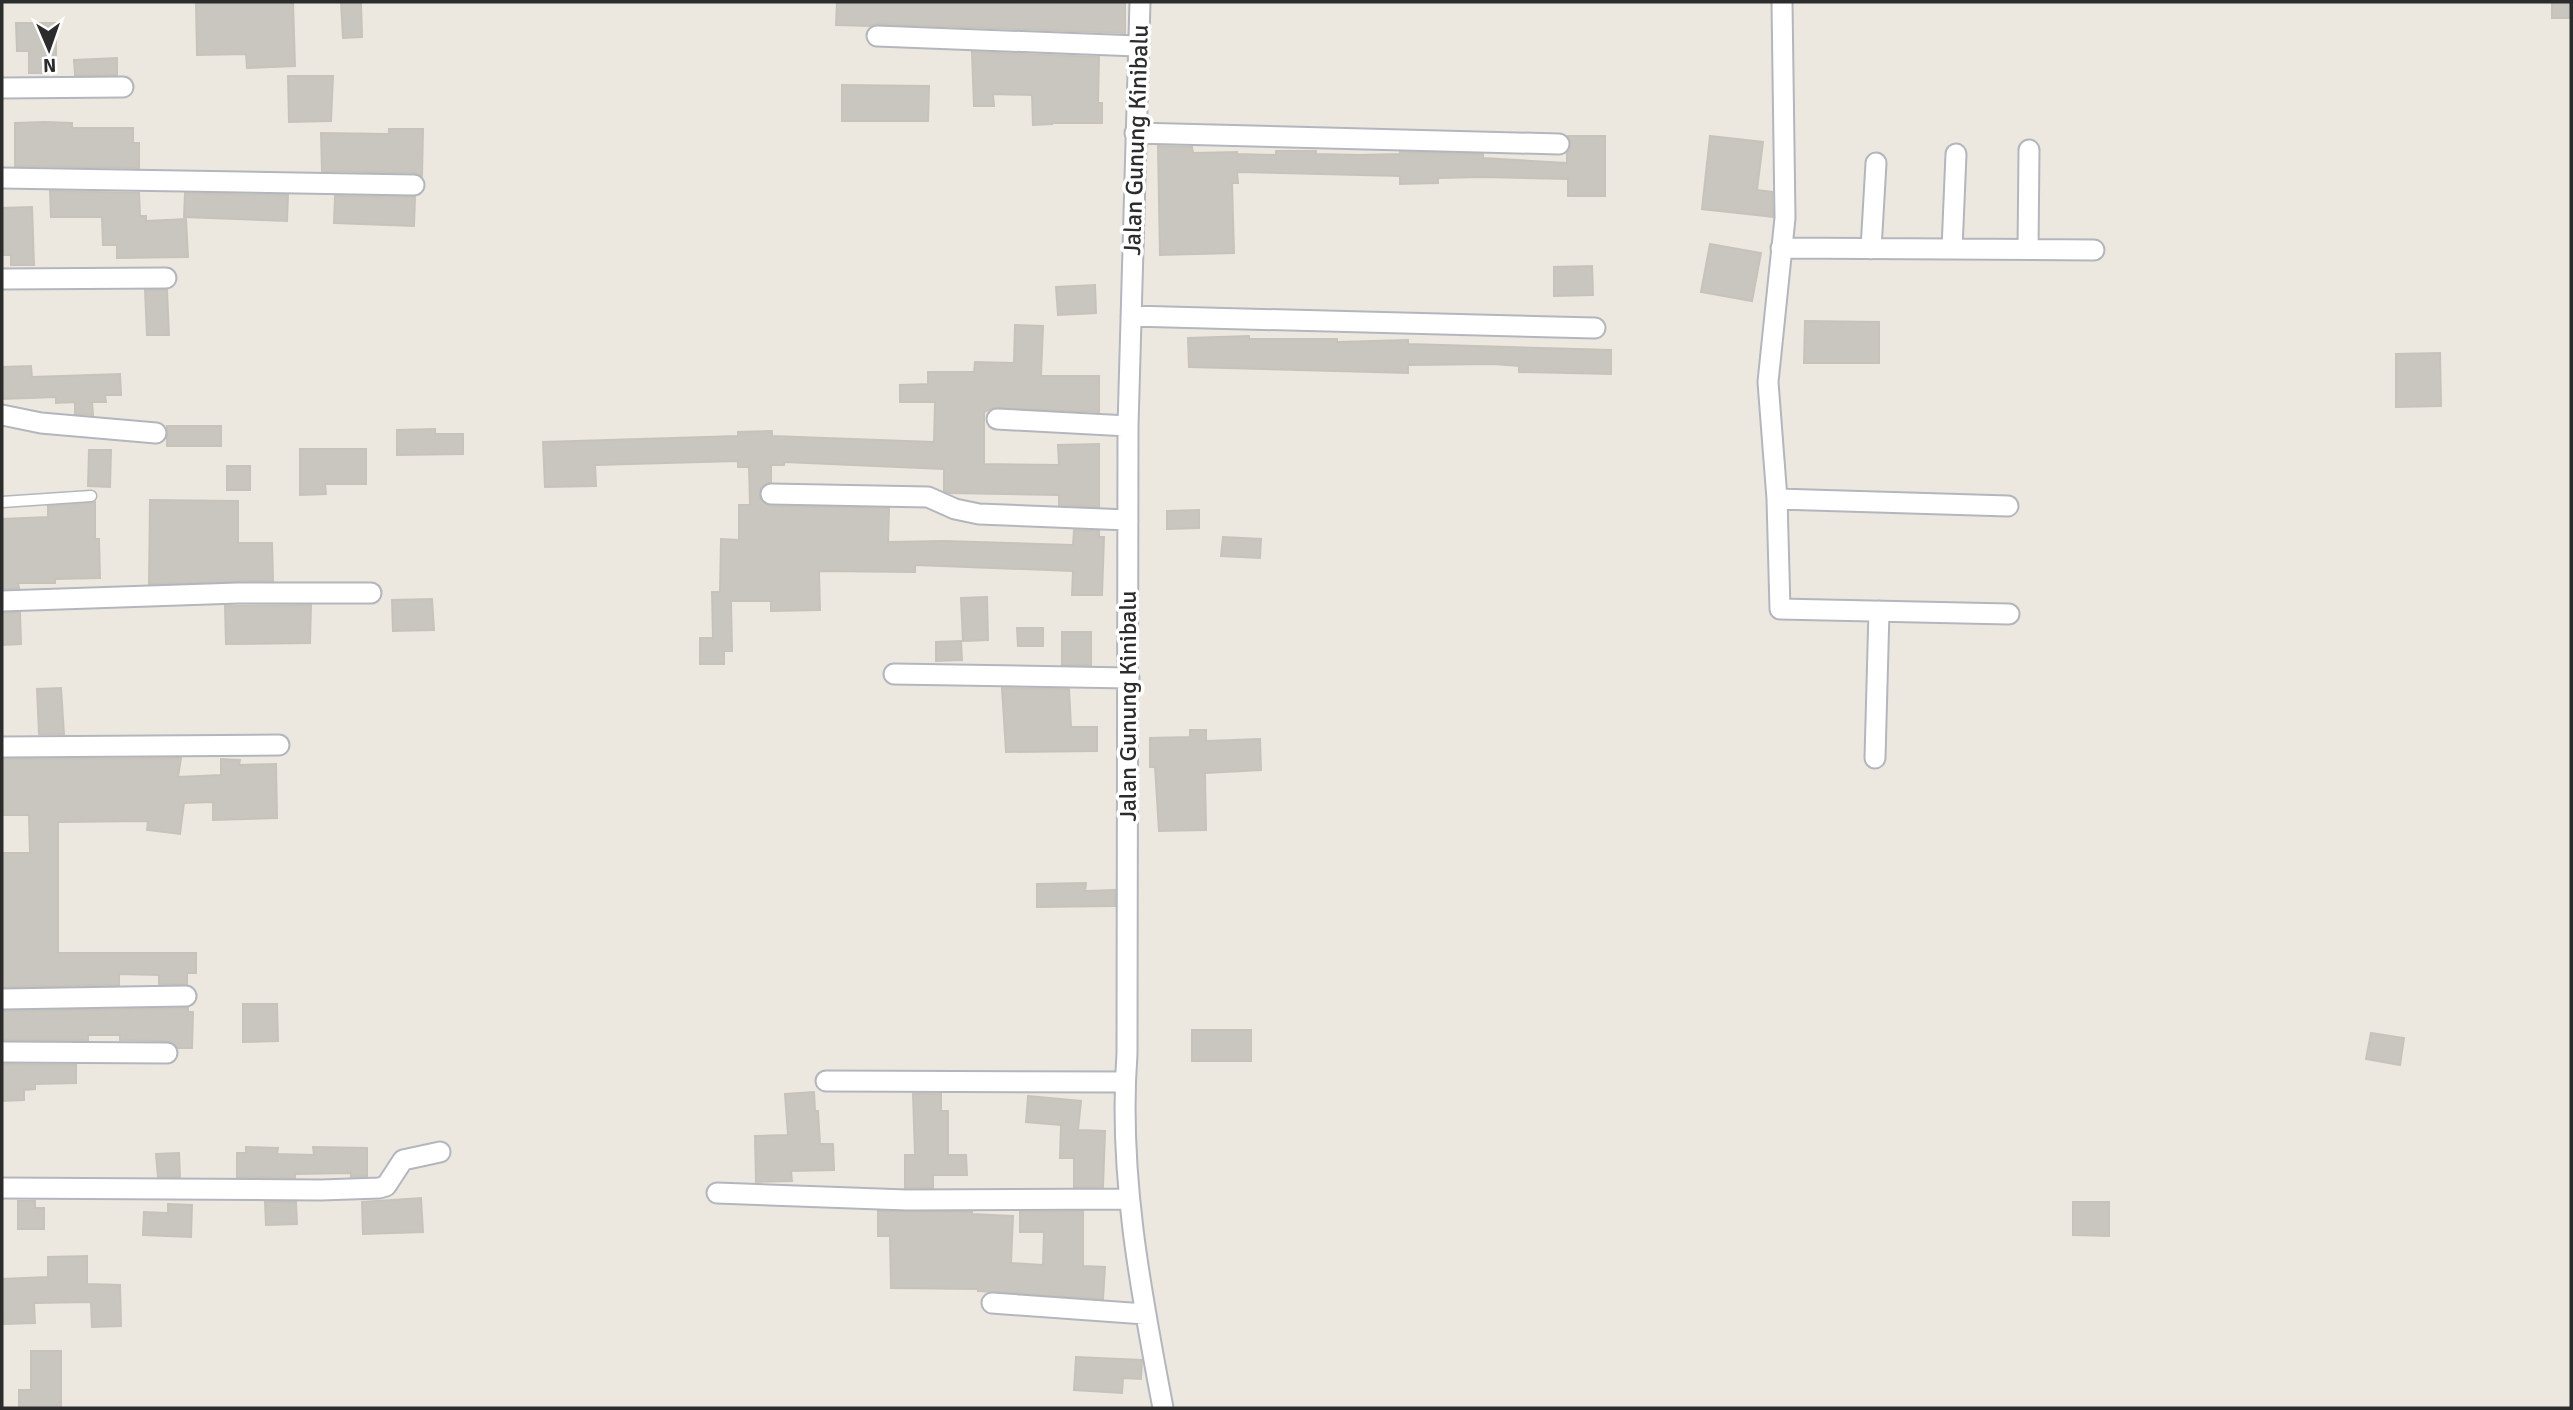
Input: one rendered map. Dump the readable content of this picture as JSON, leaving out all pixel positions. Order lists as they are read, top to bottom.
{
  "streets": {
    "street": ["Jalan Gunung Kinibalu"]
  },
  "north": "bottom"
}
